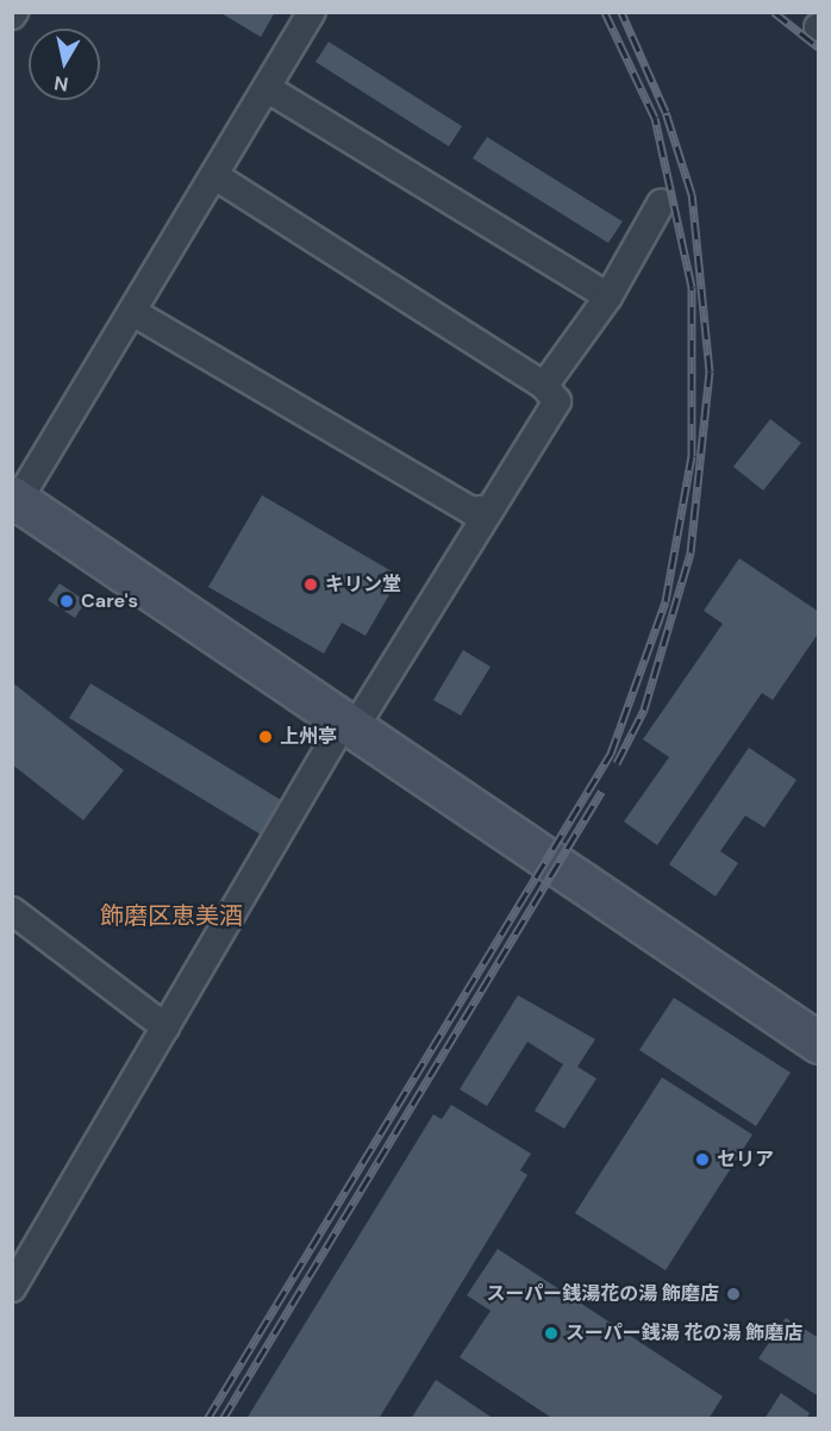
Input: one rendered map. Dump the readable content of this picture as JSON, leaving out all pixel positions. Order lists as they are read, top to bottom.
{
  "districts": ["飾磨区恵美酒"],
  "places": [
    "キリン堂",
    "Care's",
    "上州亭",
    "セリア",
    "スーパー銭湯花の湯 飾磨店",
    "スーパー銭湯 花の湯 飾磨店"
  ],
  "north": "bottom"
}
